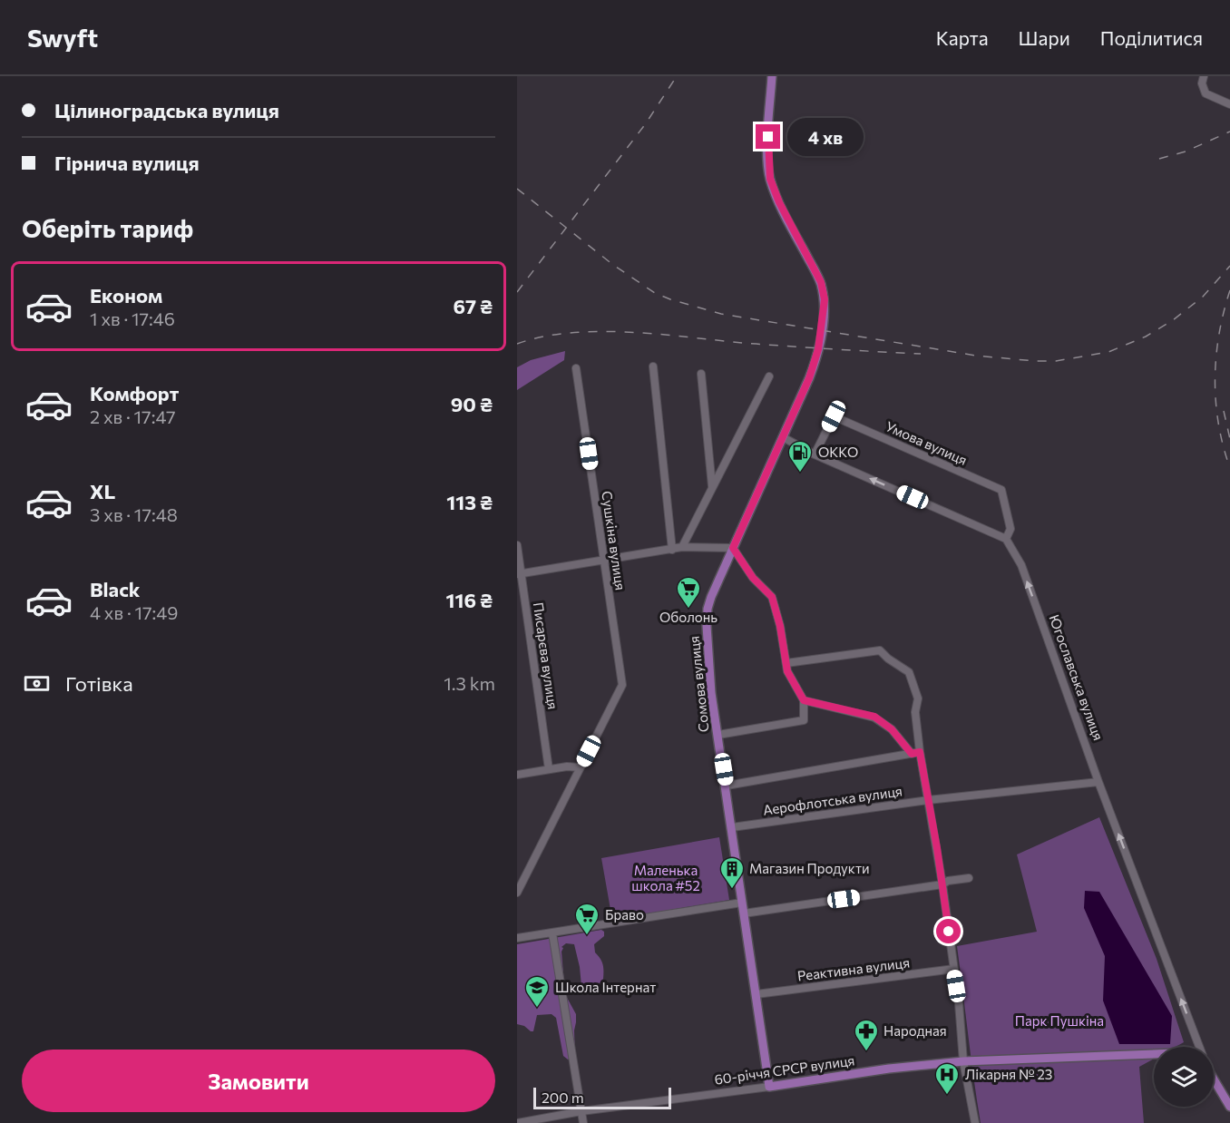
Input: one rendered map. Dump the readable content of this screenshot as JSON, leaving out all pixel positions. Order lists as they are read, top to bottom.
{
  "streets": {
    "main road": ["Сомова вулиця", "60-річчя СРСР вулиця"],
    "street": [
      "Умова вулиця",
      "Сушкіна вулиця",
      "Писарєва вулиця",
      "Югославська вулиця",
      "Аерофлотська вулиця",
      "Реактивна вулиця"
    ]
  },
  "crossings": [
    ["Умова вулиця", "Югославська вулиця"],
    ["Югославська вулиця", "Аерофлотська вулиця"],
    ["Сомова вулиця", "Аерофлотська вулиця"],
    ["Сомова вулиця", "Реактивна вулиця"],
    ["Сомова вулиця", "60-річчя СРСР вулиця"]
  ],
  "one_way": ["Югославська вулиця"],
  "parks": ["Маленька школа #52", "Парк Пушкіна"],
  "places": {
    "fuel station": ["ОККО"],
    "supermarket": ["Оболонь", "Браво"],
    "building": ["Магазин Продукти"],
    "school or university": ["Школа Інтернат"],
    "pharmacy": ["Народная"],
    "hospital": ["Лікарня № 23"]
  },
  "scale_bar": "200 m",
  "page": {
    "header": "Swyft",
    "nav": ["Карта", "Шари", "Поділитися"],
    "banner": ["Цілиноградська вулиця", "Гірнича вулиця"],
    "bubble": "4 хв",
    "heading": "Оберіть тариф",
    "list": [
      {
        "name": "Економ",
        "note": "1 хв · 17:46",
        "value": "67 ₴"
      },
      {
        "name": "Комфорт",
        "note": "2 хв · 17:47",
        "value": "90 ₴"
      },
      {
        "name": "XL",
        "note": "3 хв · 17:48",
        "value": "113 ₴"
      },
      {
        "name": "Black",
        "note": "4 хв · 17:49",
        "value": "116 ₴"
      }
    ],
    "pay": ["Готівка", "1.3 km"],
    "buttons": "Замовити",
    "scale": "200 m"
  }
}
